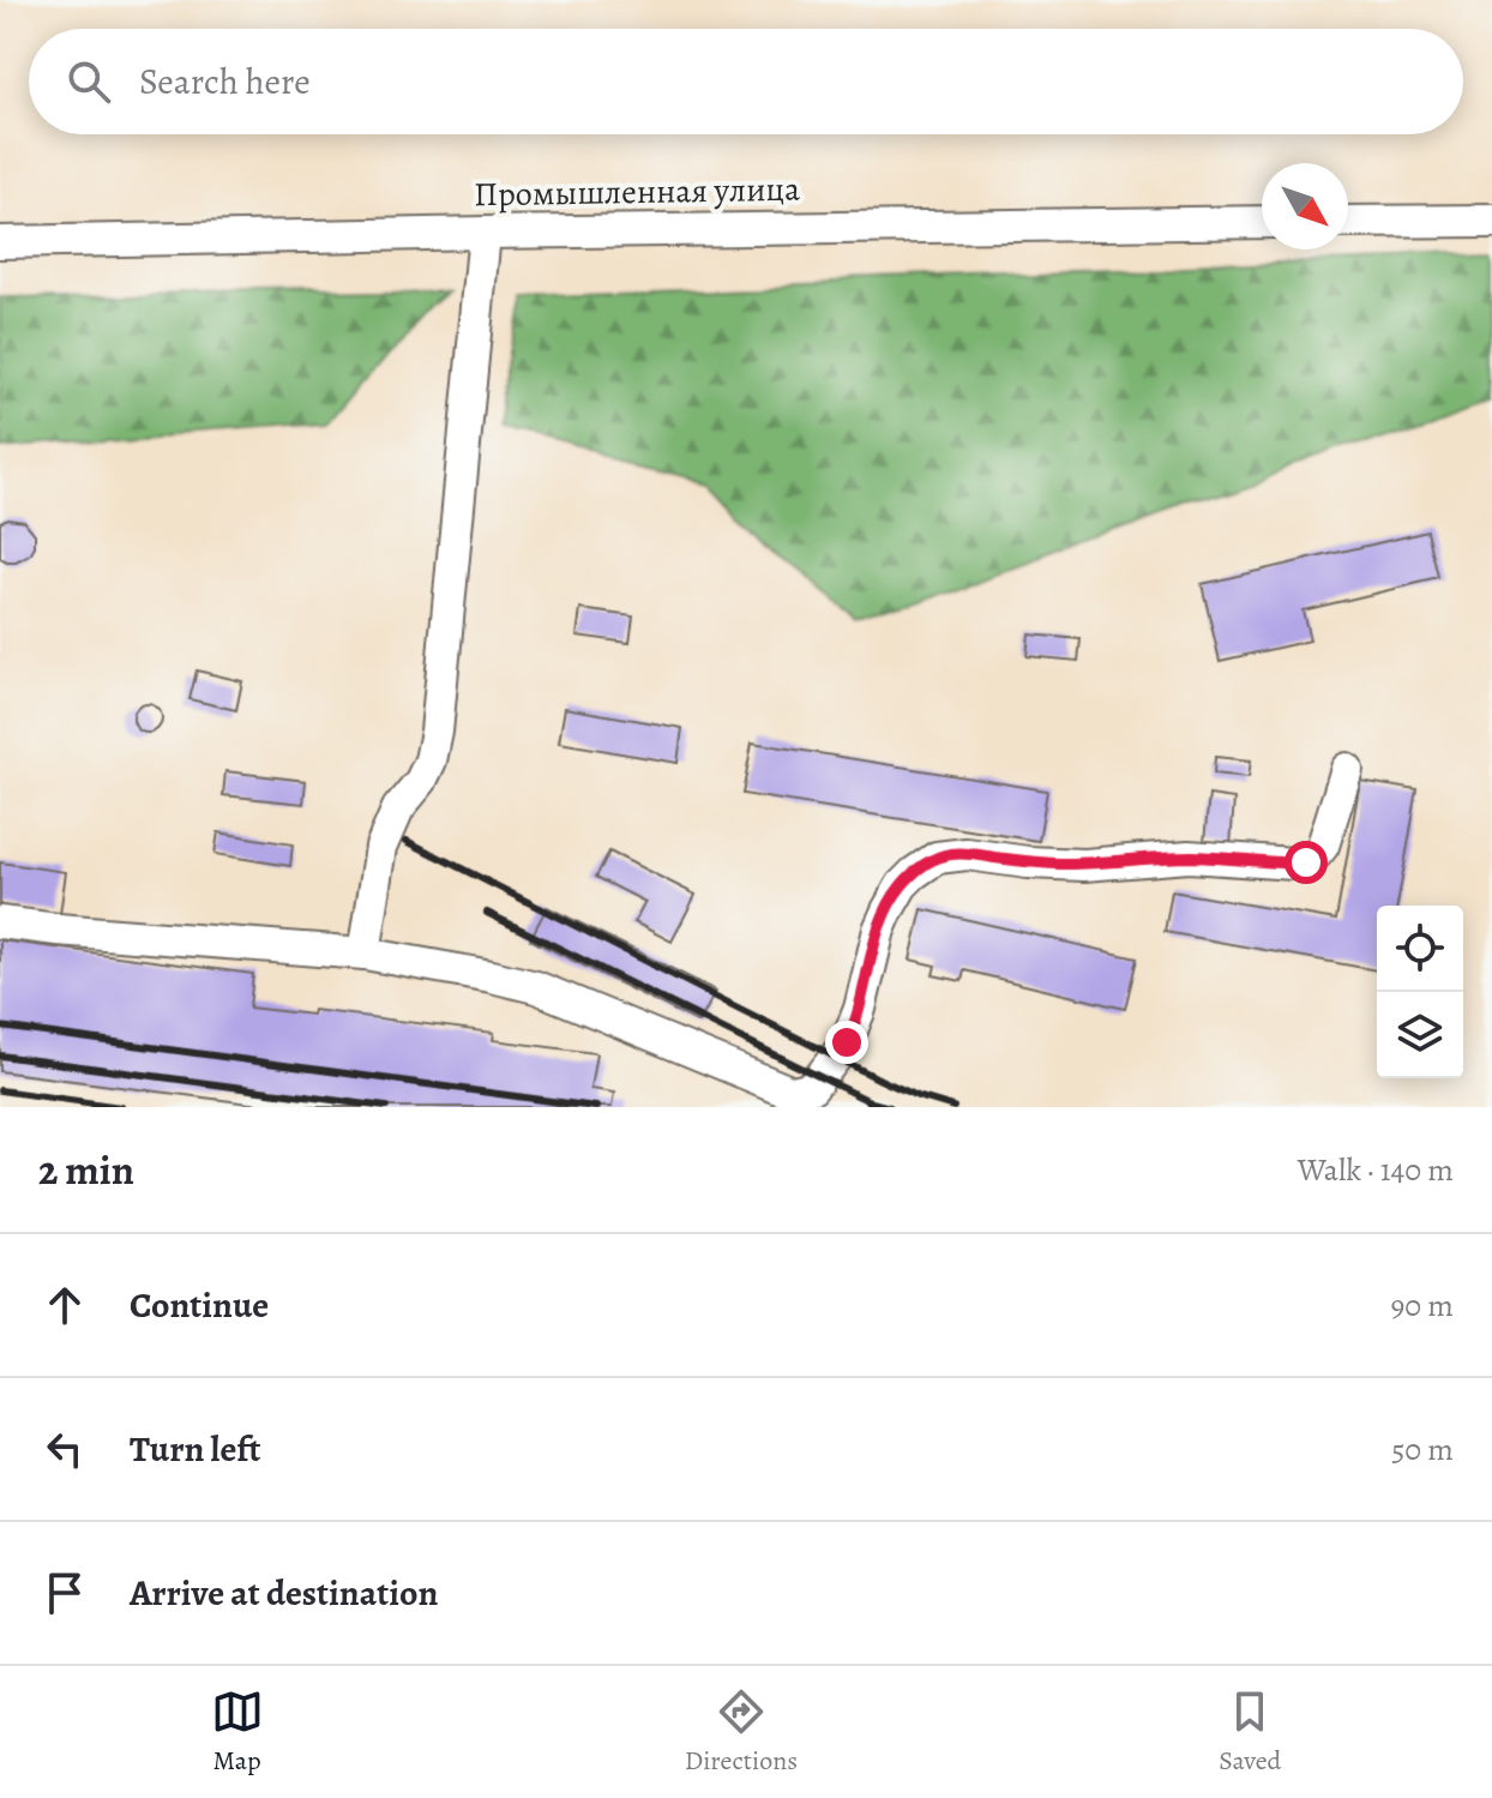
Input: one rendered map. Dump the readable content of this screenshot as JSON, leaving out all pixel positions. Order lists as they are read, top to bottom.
{
  "streets": {
    "street": ["Промышленная улица"]
  },
  "north": "bottom right",
  "page": {
    "search": "Search here",
    "heading": ["2 min", "Walk · 140 m"],
    "list": [
      ["Continue", "90 m"],
      ["Turn left", "50 m"],
      "Arrive at destination"
    ],
    "nav": ["Map", "Directions", "Saved"]
  }
}
